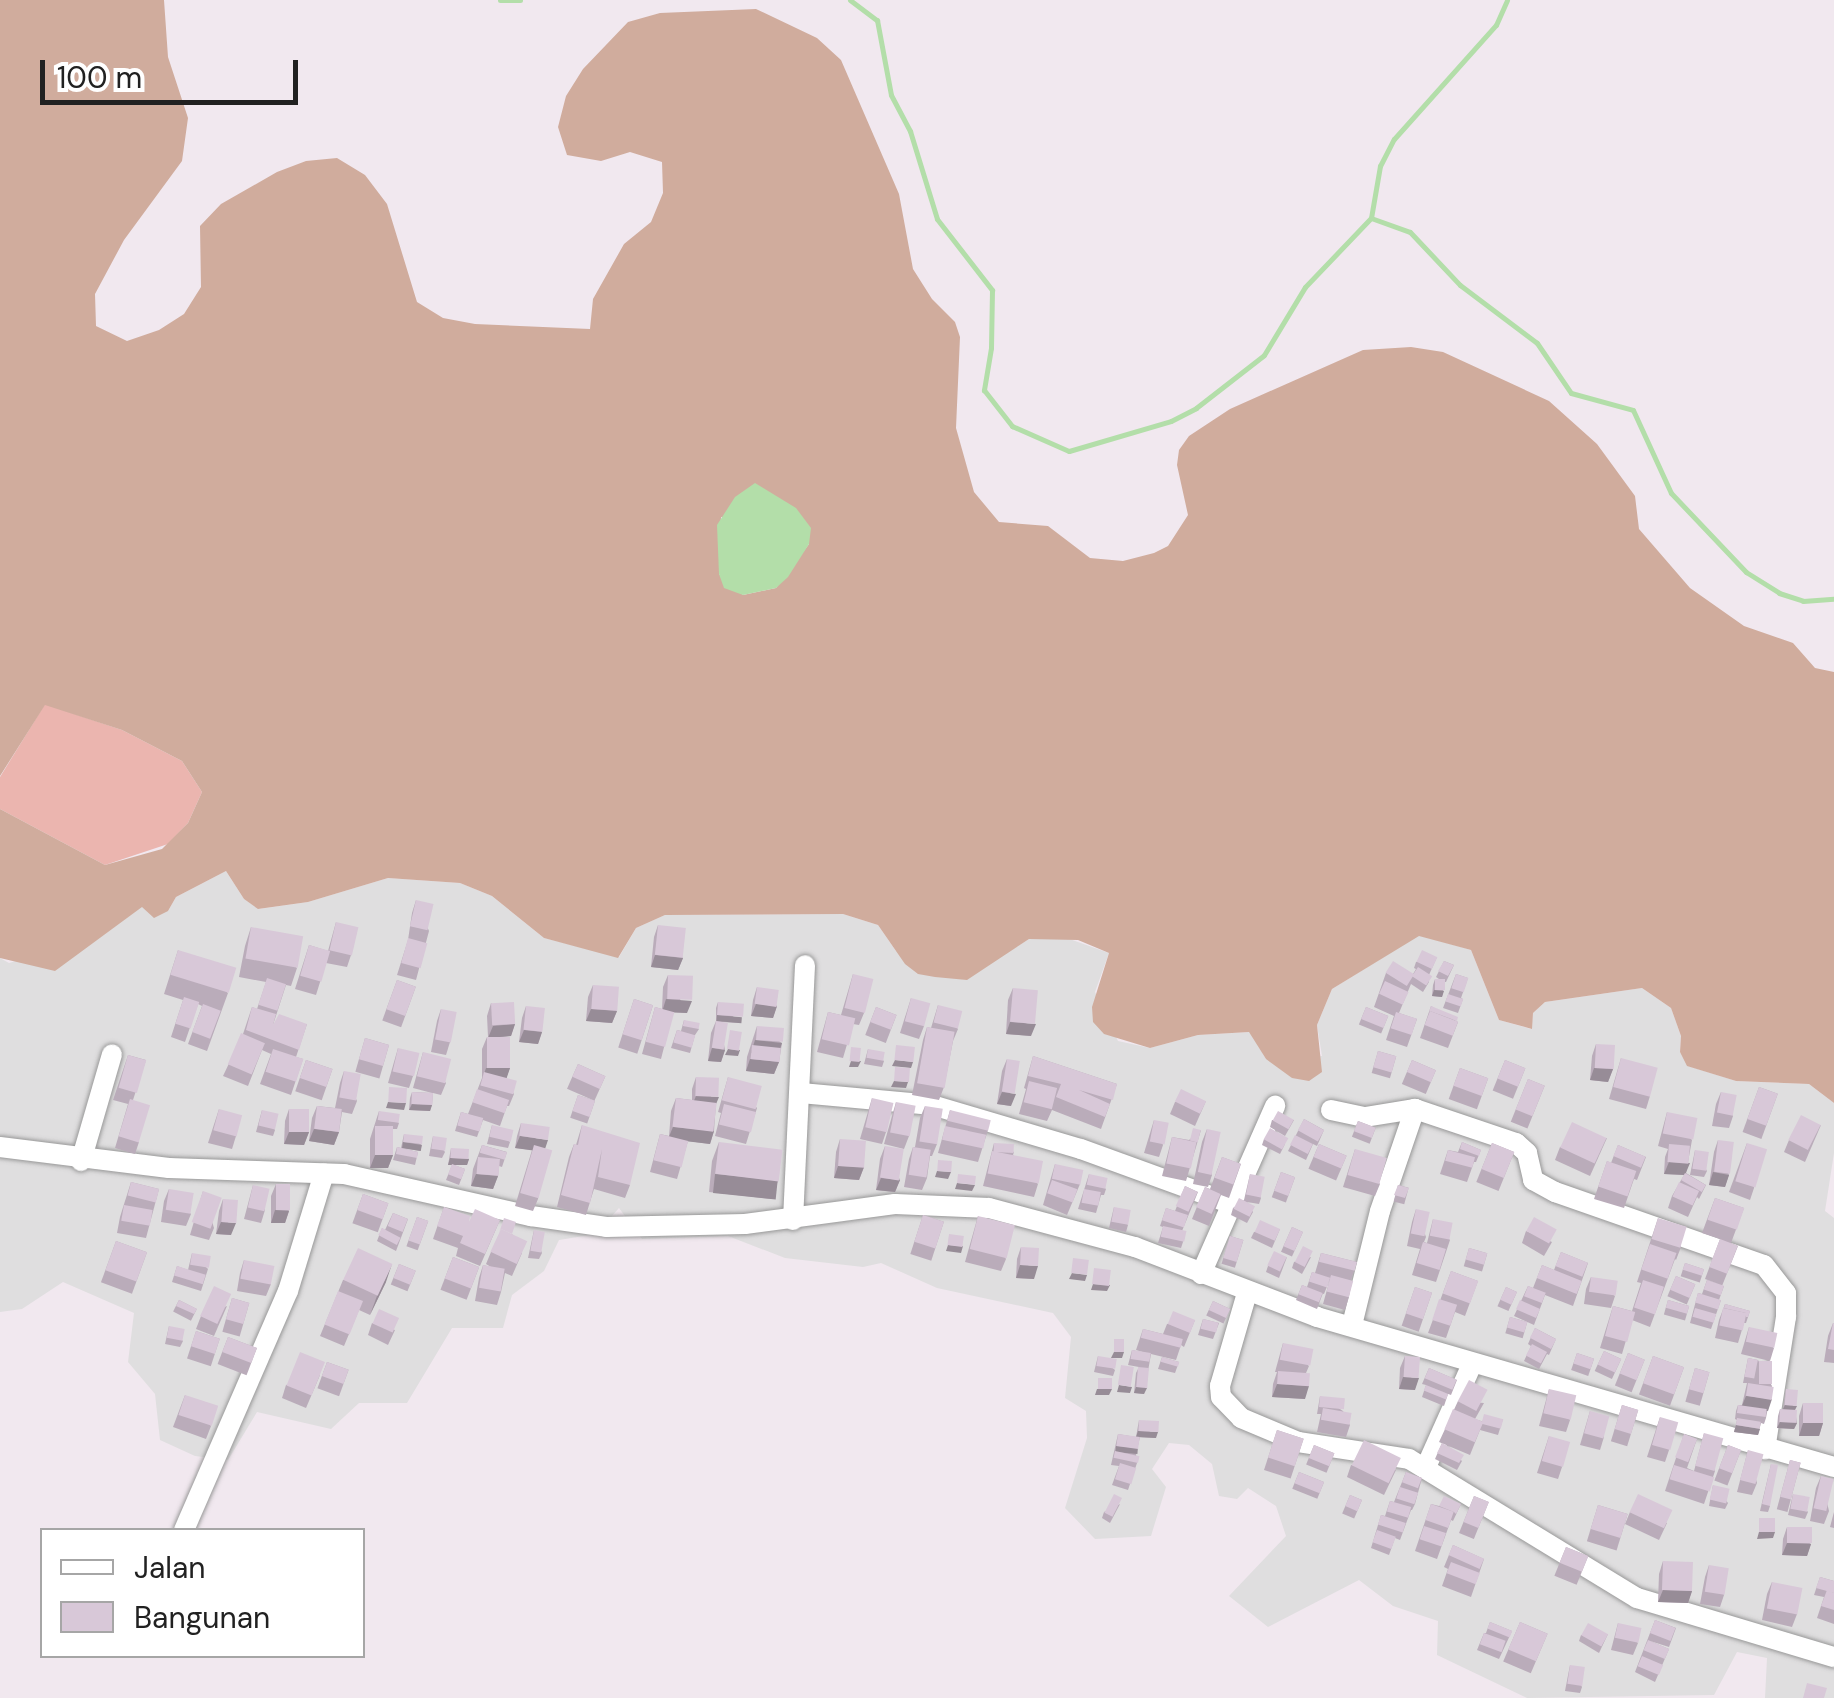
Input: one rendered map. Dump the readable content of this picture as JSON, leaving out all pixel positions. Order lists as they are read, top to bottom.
{
  "legend": ["Jalan", "Bangunan"],
  "scale_bar": "100 m"
}
